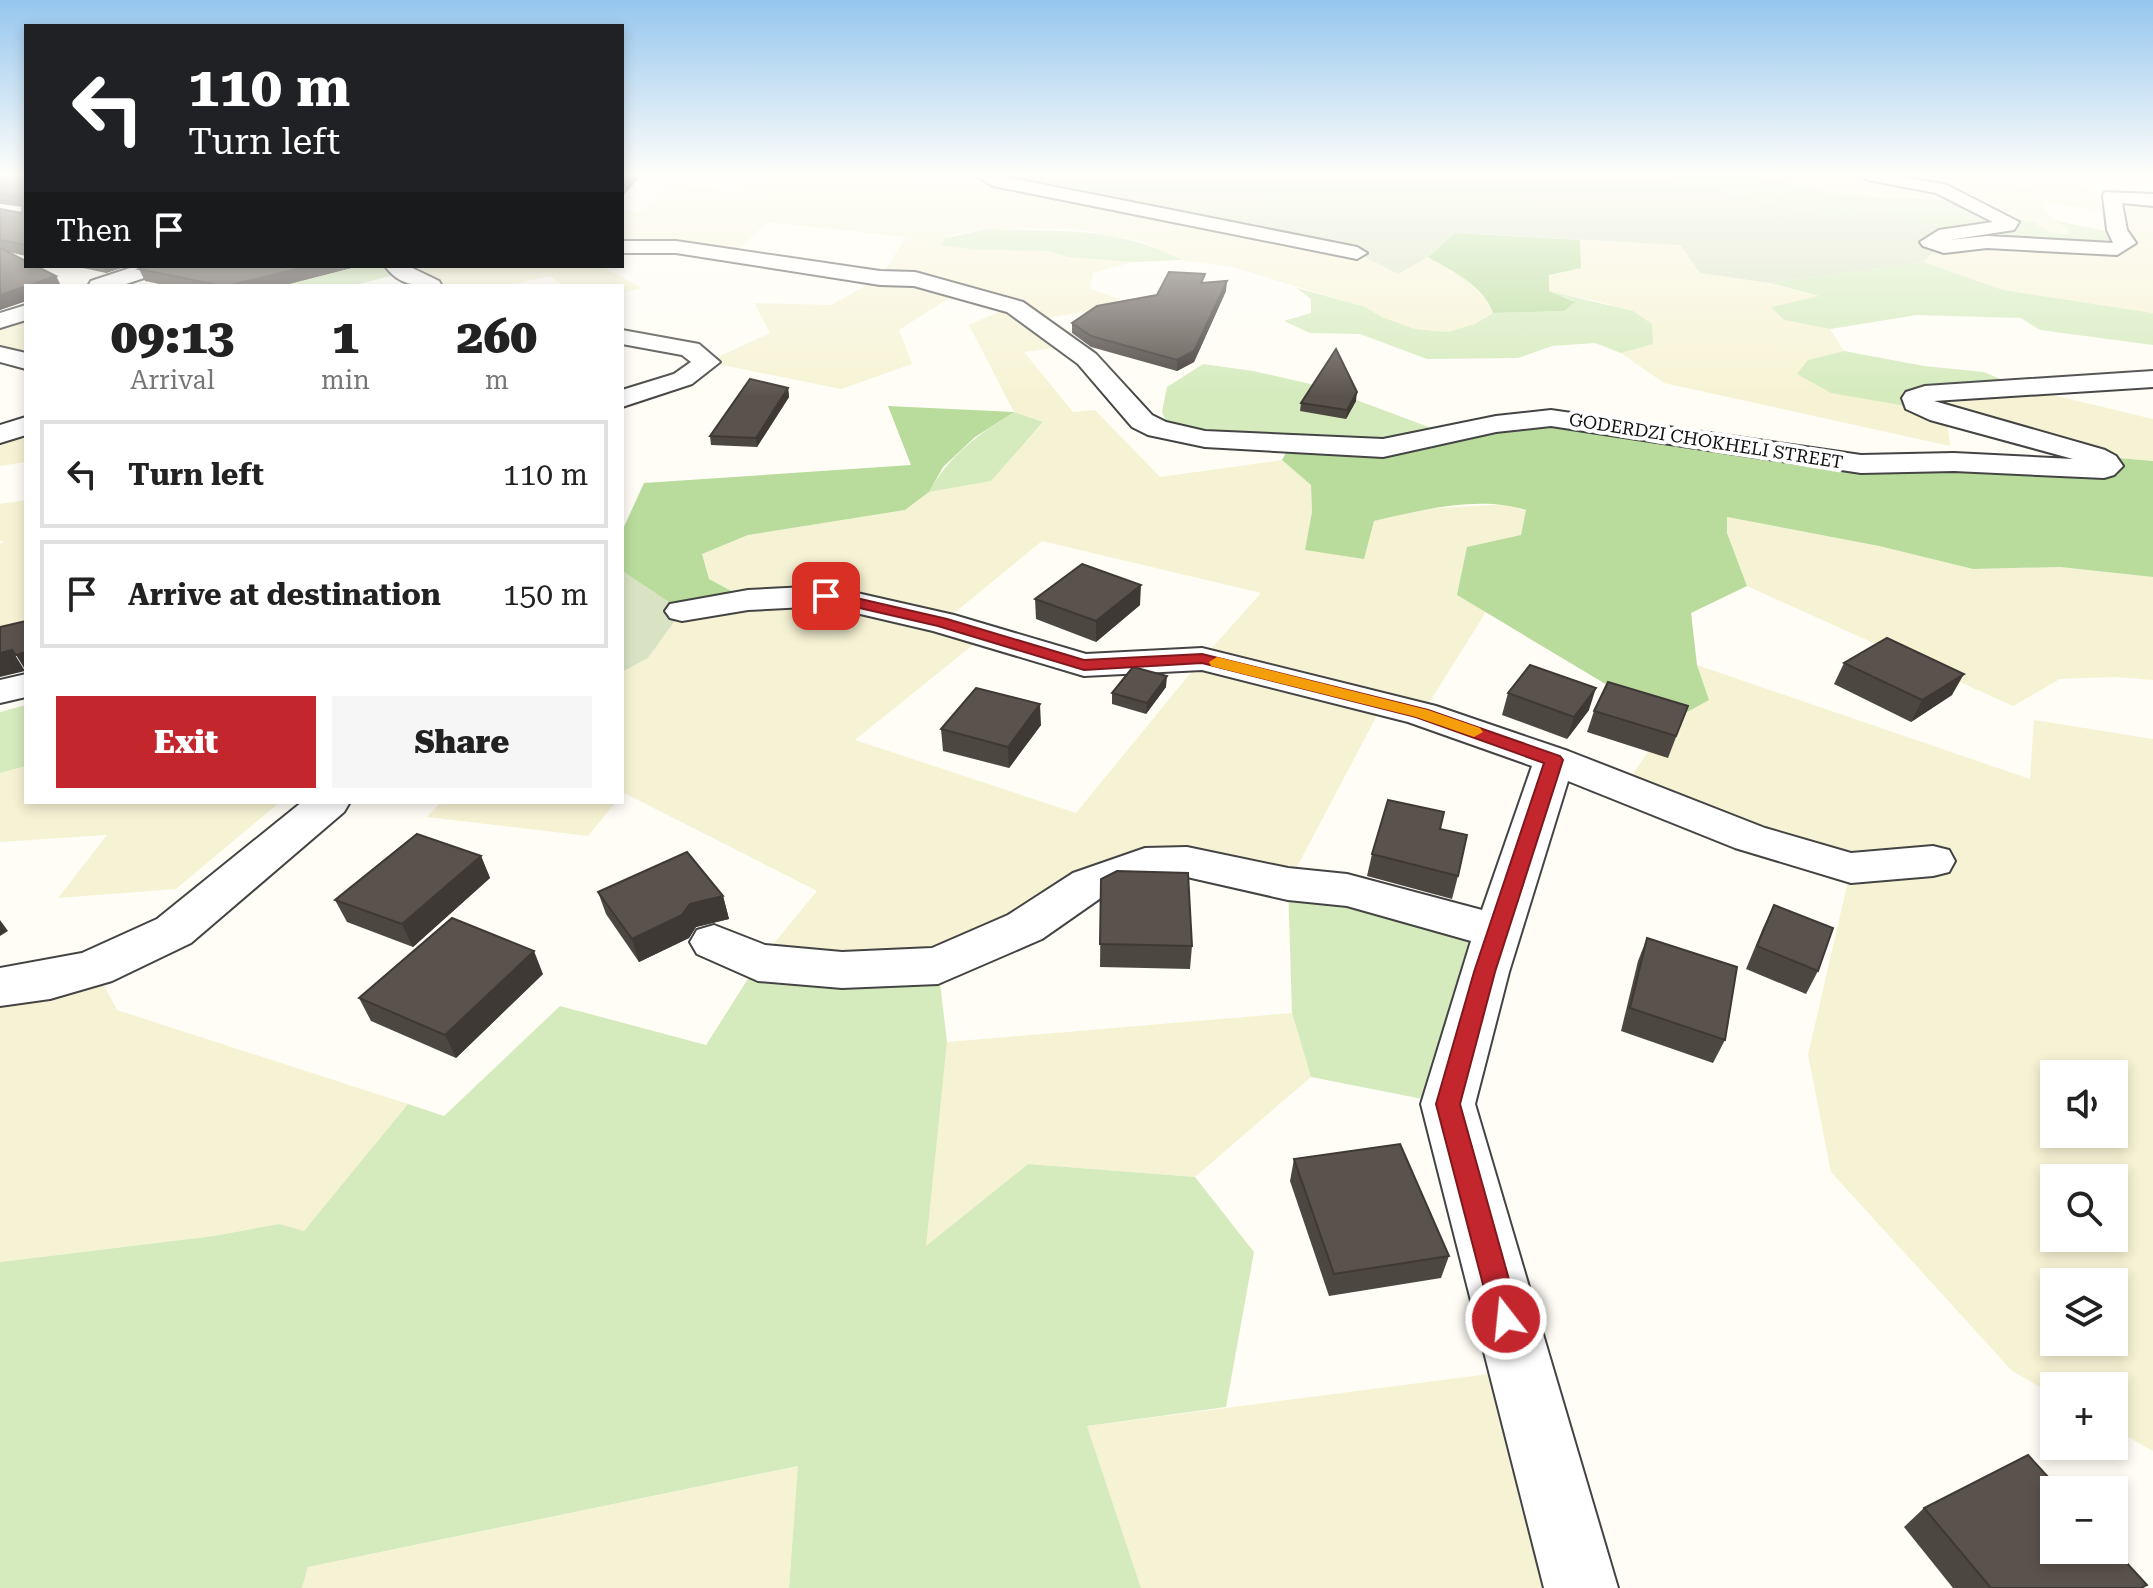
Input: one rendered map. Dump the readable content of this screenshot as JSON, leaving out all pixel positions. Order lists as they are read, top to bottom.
{
  "streets": {
    "street": ["GODERDZI CHOKHELI STREET"]
  },
  "page": {
    "turn": ["110 m", "Turn left"],
    "then": "Then",
    "eta": [
      "09:13",
      "Arrival",
      "1",
      "min",
      "260",
      "m"
    ],
    "list": [
      {
        "name": "Turn left",
        "value": "110 m"
      },
      {
        "name": "Arrive at destination",
        "value": "150 m"
      }
    ],
    "buttons": ["Exit", "Share"],
    "map_buttons": ["+", "−"]
  }
}
